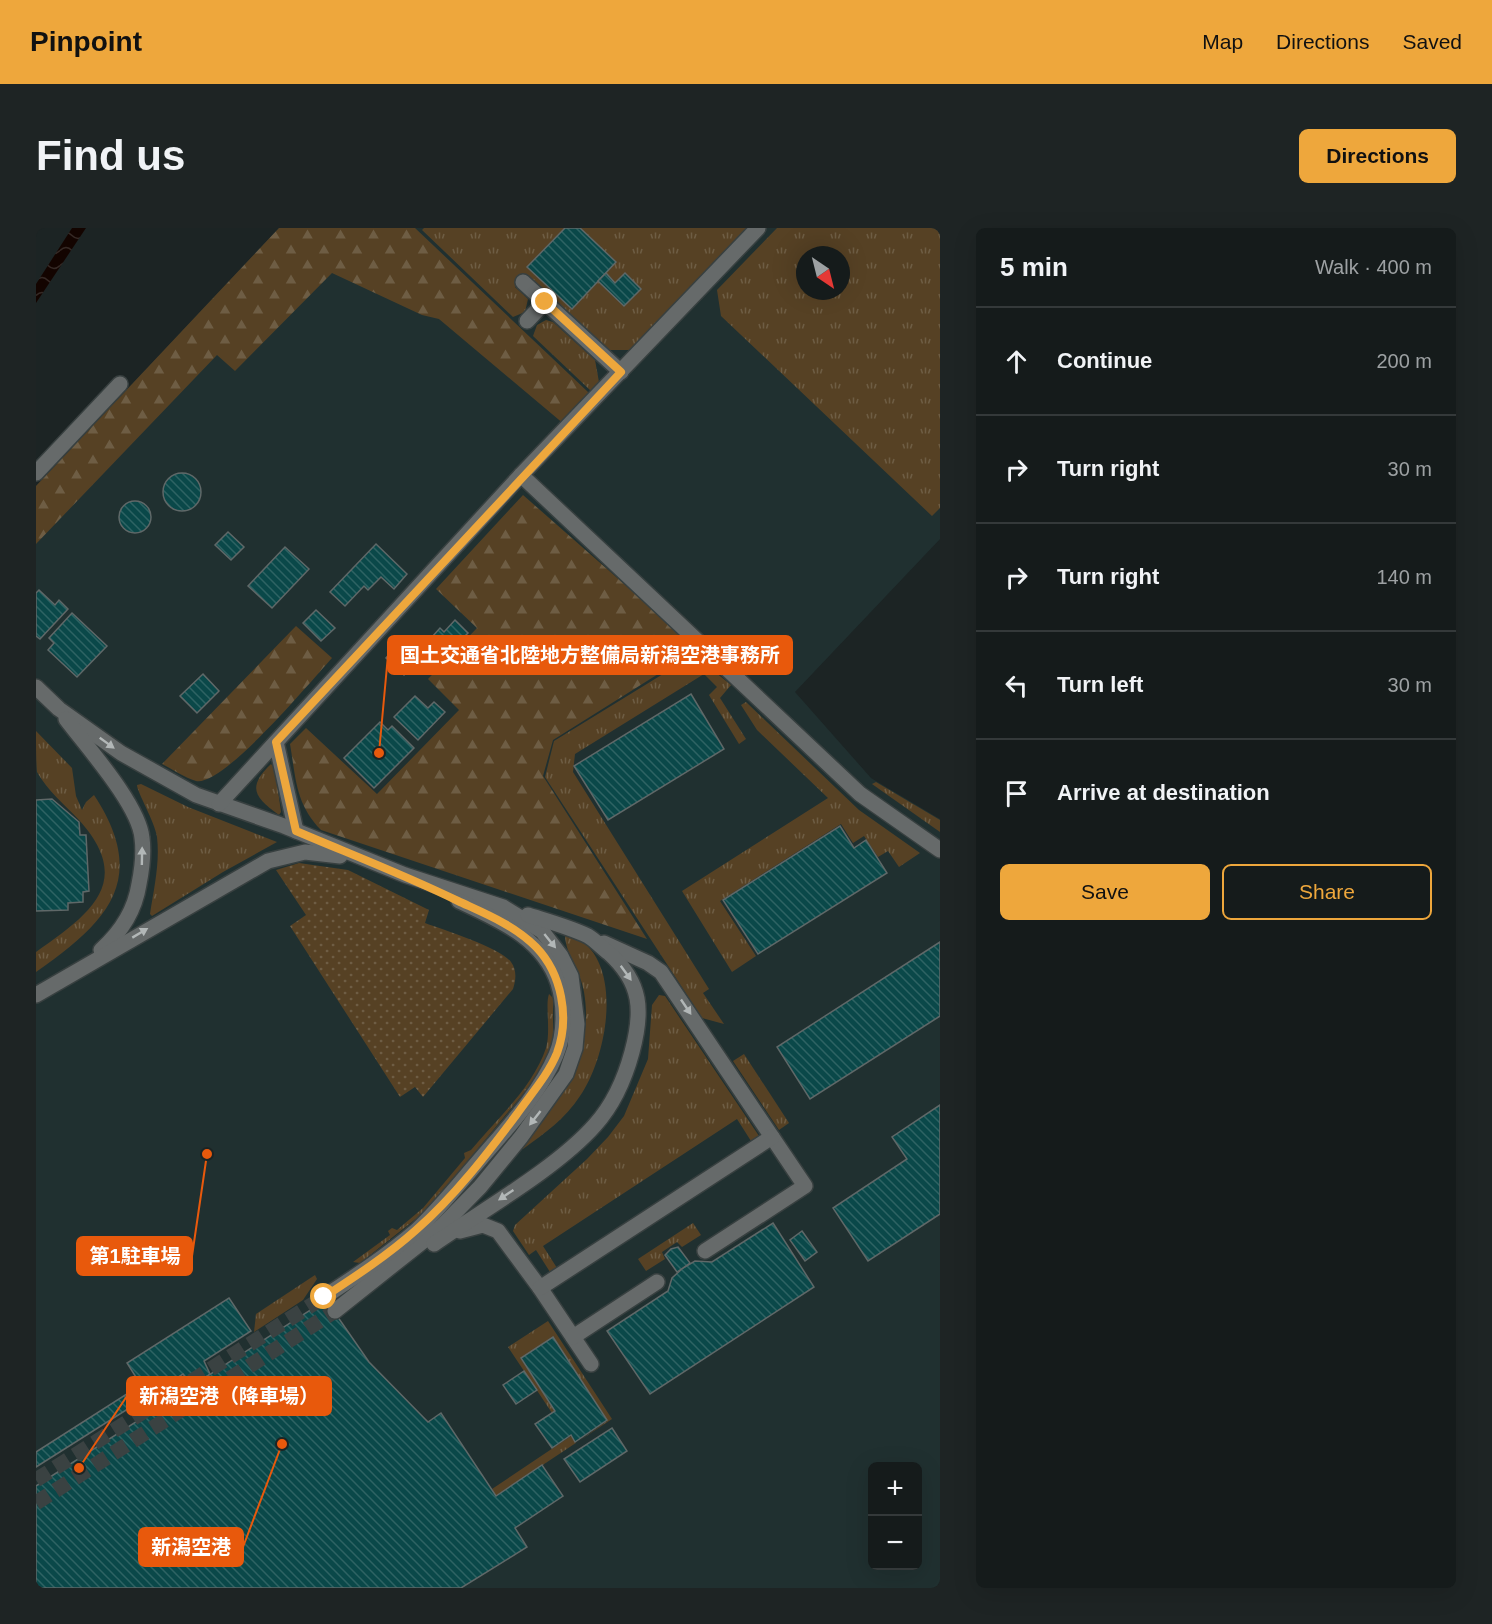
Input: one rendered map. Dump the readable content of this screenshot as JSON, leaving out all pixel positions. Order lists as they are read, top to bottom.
{
  "places": [
    "国土交通省北陸地方整備局新潟空港事務所",
    "第1駐車場",
    "新潟空港",
    "新潟空港（降車場）"
  ],
  "north": "bottom right",
  "page": {
    "header": "Pinpoint",
    "nav": ["Map", "Directions", "Saved"],
    "buttons": [
      "Directions",
      ["Save", "Share"]
    ],
    "title": "Find us",
    "heading": ["5 min", "Walk · 400 m"],
    "list": [
      ["Continue", "200 m"],
      ["Turn right", "30 m"],
      ["Turn right", "140 m"],
      ["Turn left", "30 m"],
      "Arrive at destination"
    ],
    "map_buttons": ["+", "−"]
  }
}
